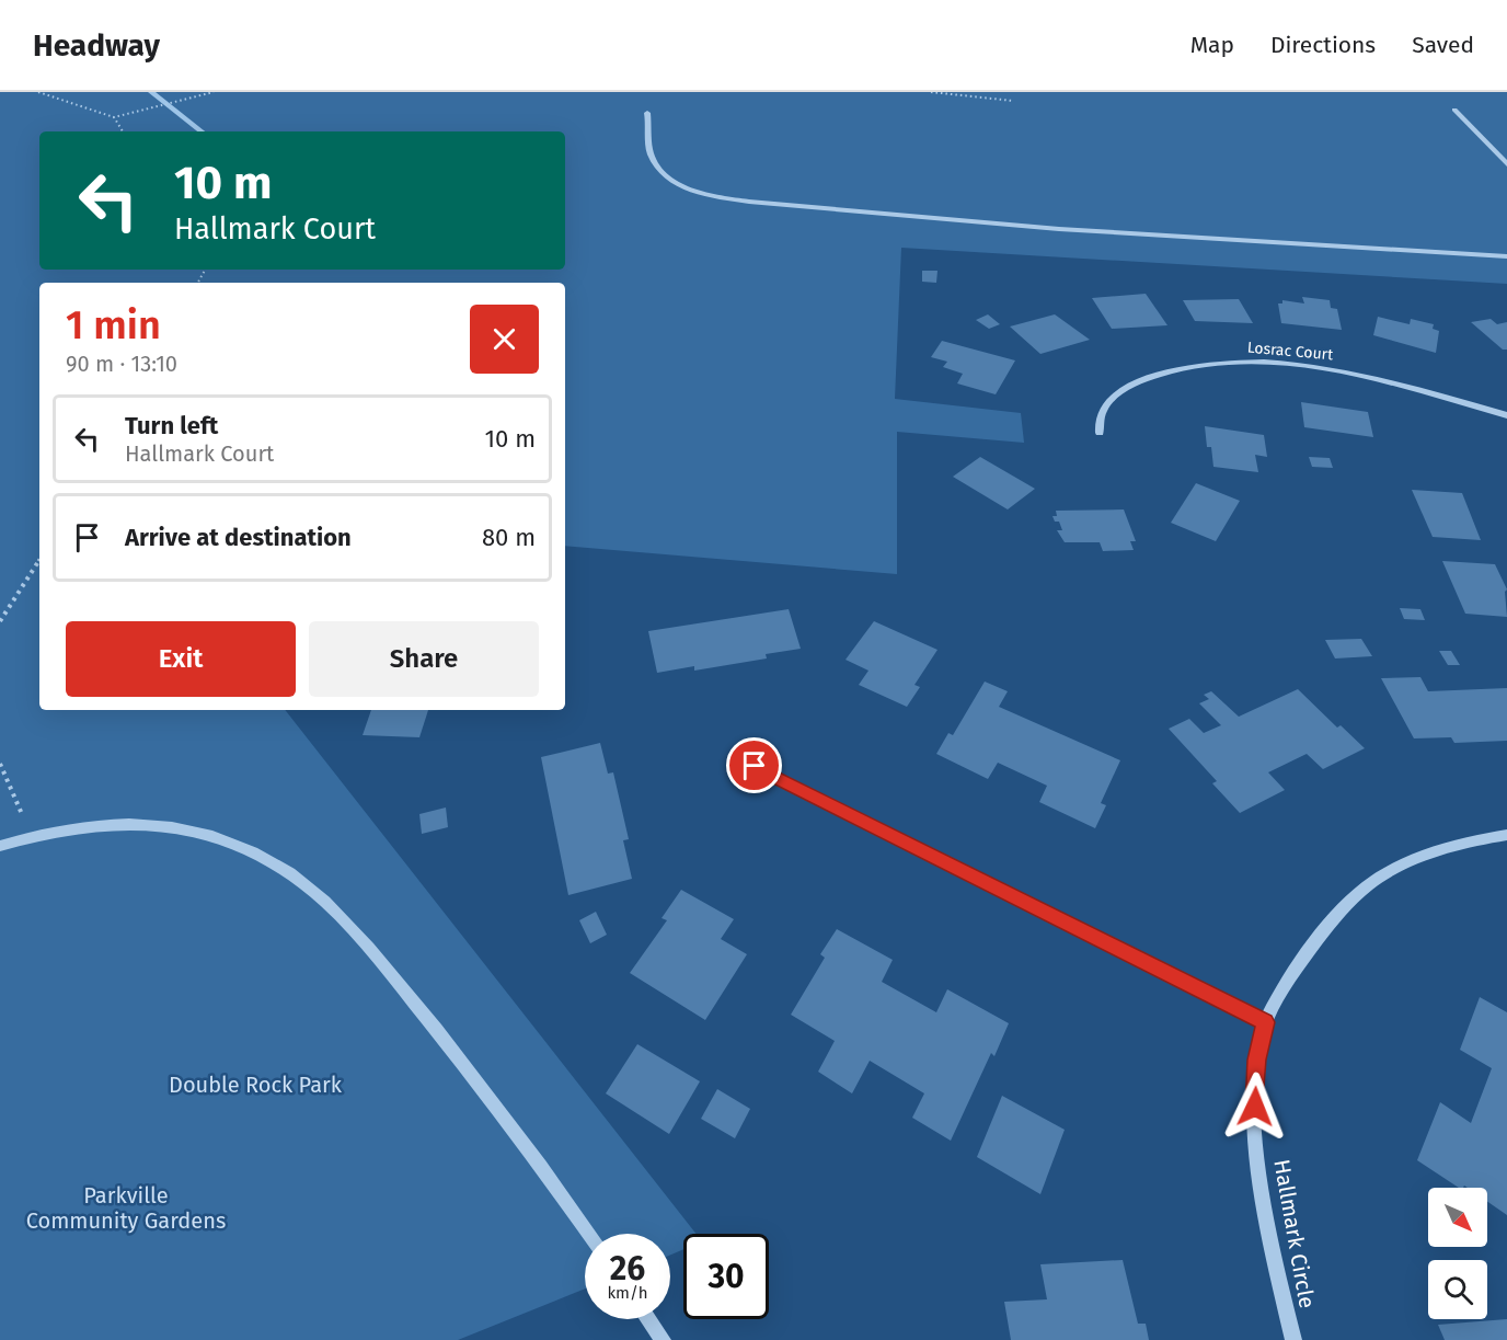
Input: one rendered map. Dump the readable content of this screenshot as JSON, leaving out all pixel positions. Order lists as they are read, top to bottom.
{
  "streets": {
    "street": ["Losrac Court", "Hallmark Circle"]
  },
  "parks": ["Double Rock Park", "Parkville Community Gardens"],
  "north": "bottom right",
  "page": {
    "header": "Headway",
    "nav": ["Map", "Directions", "Saved"],
    "turn": ["10 m", "Hallmark Court"],
    "heading": ["1 min", "90 m · 13:10"],
    "list": [
      {
        "name": "Turn left",
        "note": "Hallmark Court",
        "value": "10 m"
      },
      {
        "name": "Arrive at destination",
        "value": "80 m"
      }
    ],
    "buttons": ["Exit", "Share"],
    "speed": "26 km/h",
    "limit": "30"
  }
}
